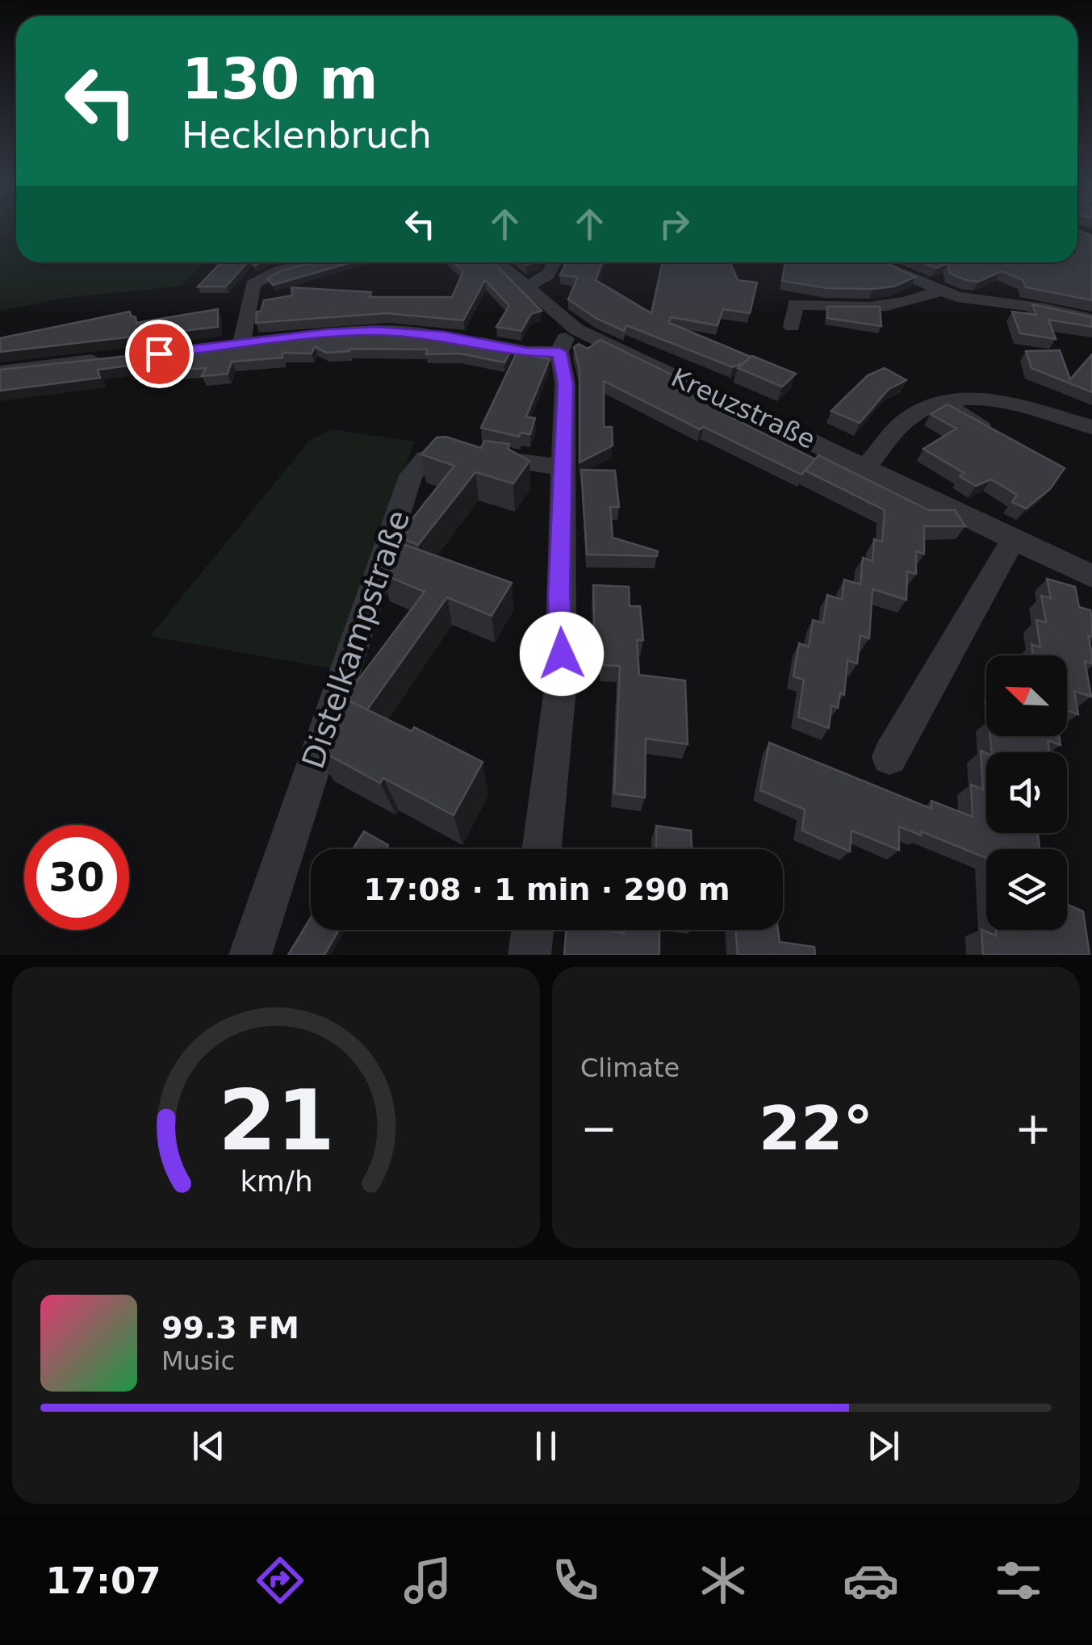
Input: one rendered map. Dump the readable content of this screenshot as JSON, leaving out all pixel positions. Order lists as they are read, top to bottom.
{
  "streets": {
    "street": ["Kreuzstraße", "Distelkampstraße"]
  },
  "north": "top left",
  "page": {
    "turn": ["130 m", "Hecklenbruch"],
    "limit": "30",
    "trip": "17:08 · 1 min · 290 m",
    "tile": "Climate",
    "heat": ["−", "22°", "+"],
    "song": ["99.3 FM", "Music"],
    "tabs": "17:07",
    "gauge": ["21", "km/h"]
  }
}
